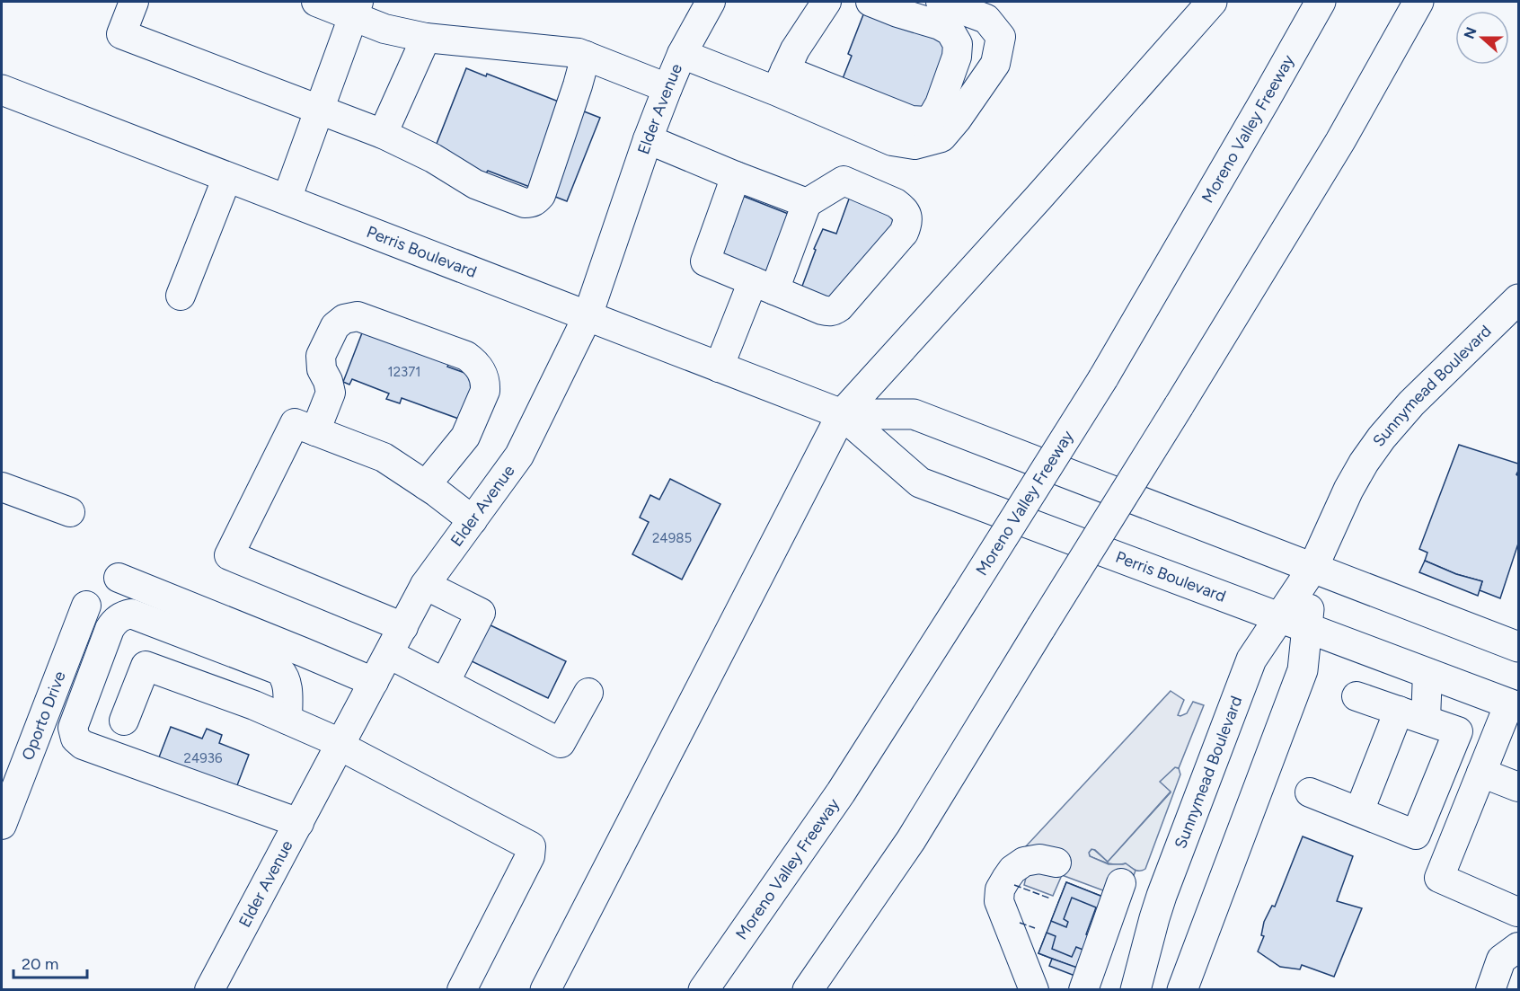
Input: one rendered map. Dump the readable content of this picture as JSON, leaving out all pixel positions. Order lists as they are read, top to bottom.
{
  "streets": {
    "main road": ["Moreno Valley Freeway", "Perris Boulevard", "Sunnymead Boulevard"],
    "street": ["Elder Avenue", "Oporto Drive"]
  },
  "crossings": [
    ["Elder Avenue", "Perris Boulevard"],
    ["Perris Boulevard", "Sunnymead Boulevard"]
  ],
  "house_numbers": ["12371", "24985", "24936"],
  "scale_bar": "20 m",
  "north": "left"
}
